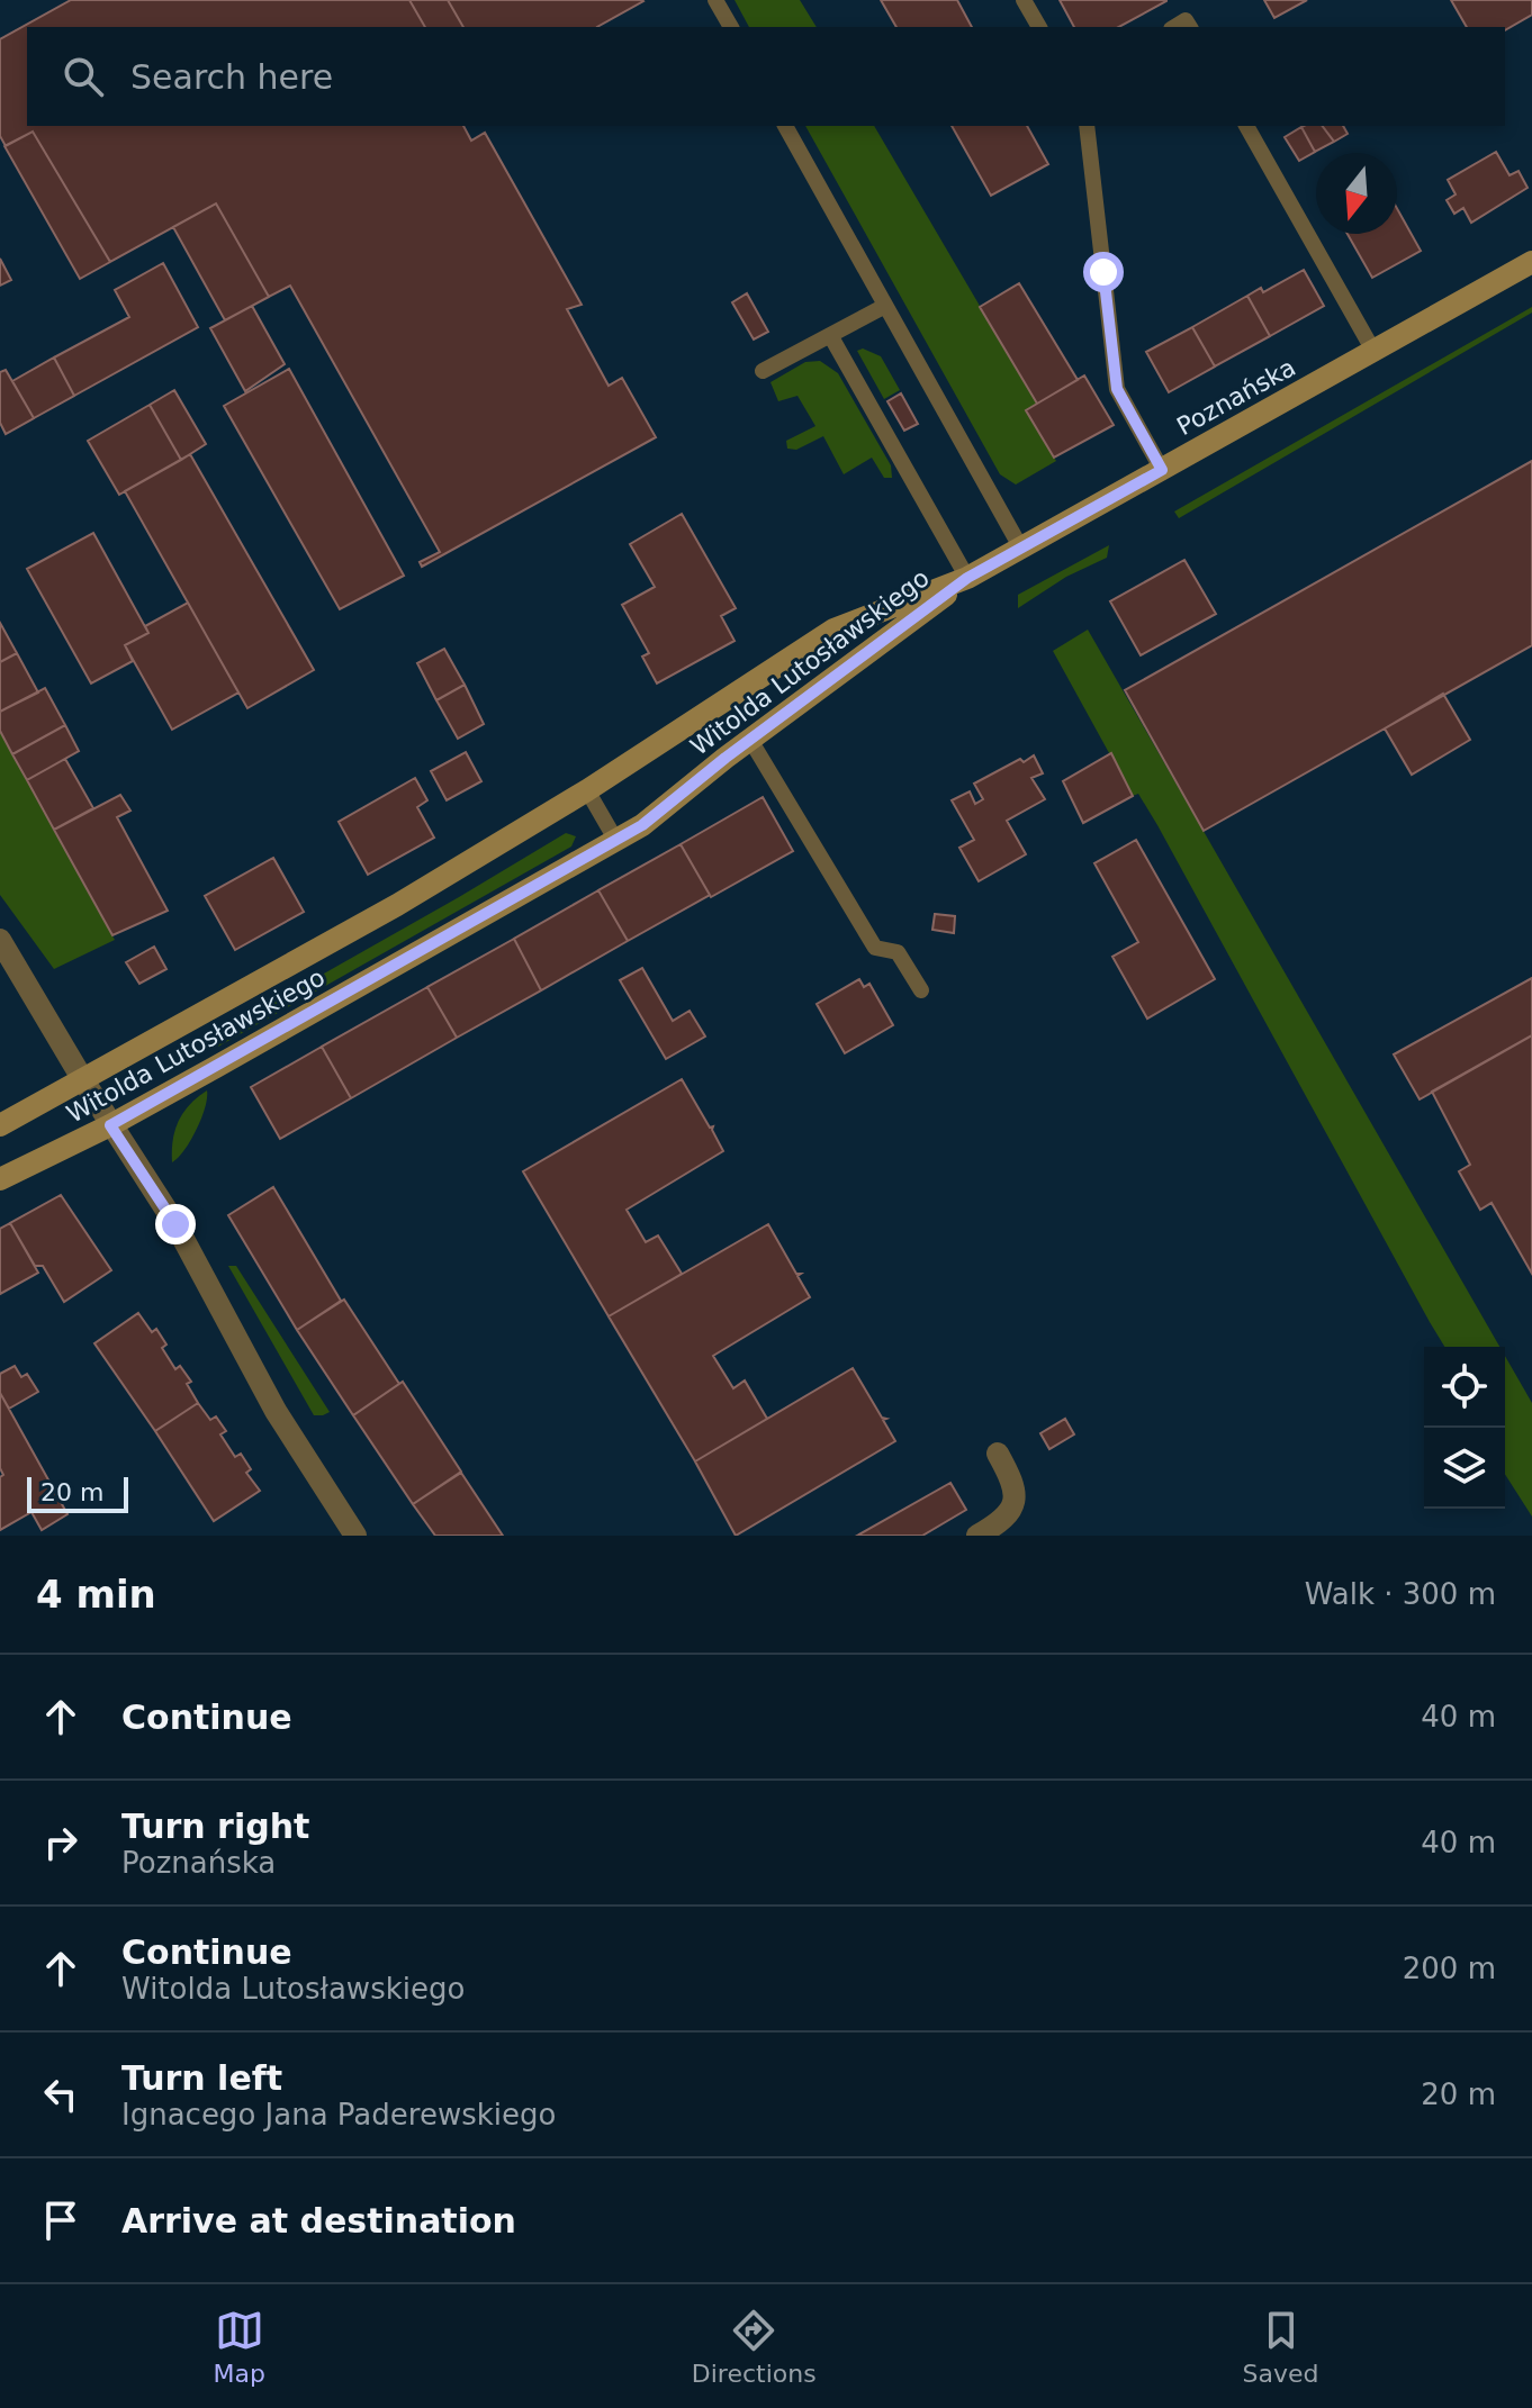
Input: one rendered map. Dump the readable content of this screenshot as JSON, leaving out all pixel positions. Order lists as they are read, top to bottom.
{
  "streets": {
    "main road": ["Poznańska", "Witolda Lutosławskiego"]
  },
  "crossings": [
    ["Poznańska", "Witolda Lutosławskiego"]
  ],
  "scale_bar": "20 m",
  "north": "bottom",
  "page": {
    "search": "Search here",
    "scale": "20 m",
    "heading": ["4 min", "Walk · 300 m"],
    "list": [
      ["Continue", "40 m"],
      ["Turn right", "Poznańska", "40 m"],
      ["Continue", "Witolda Lutosławskiego", "200 m"],
      ["Turn left", "Ignacego Jana Paderewskiego", "20 m"],
      "Arrive at destination"
    ],
    "nav": ["Map", "Directions", "Saved"]
  }
}
